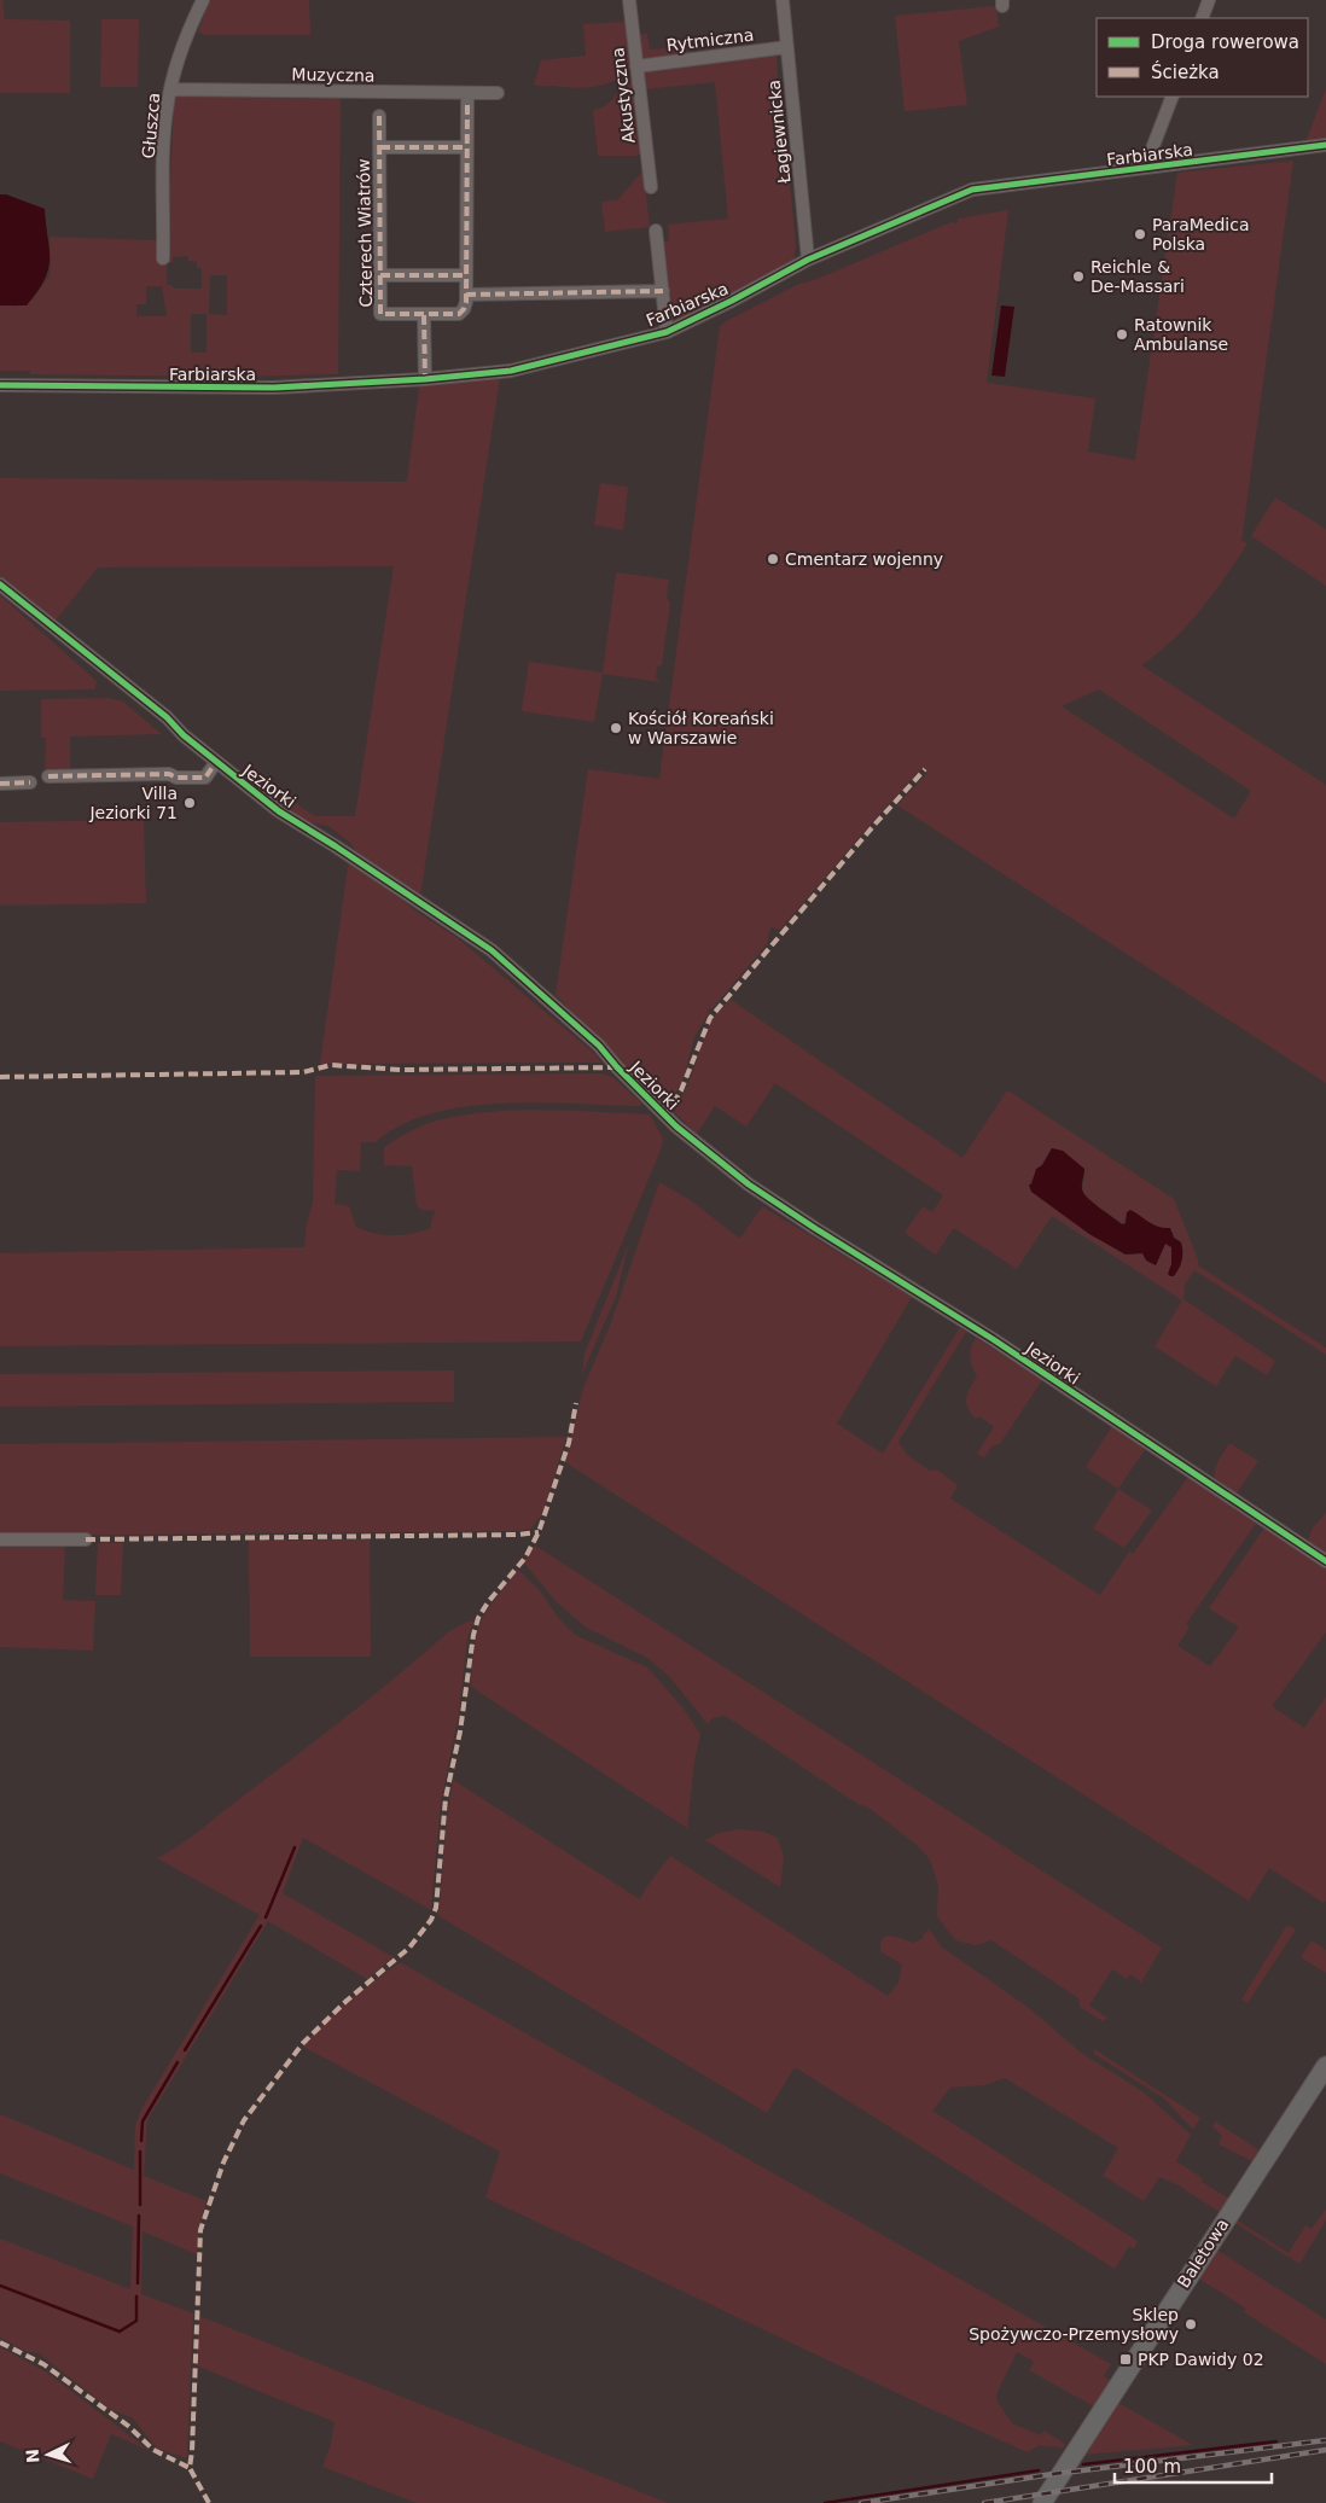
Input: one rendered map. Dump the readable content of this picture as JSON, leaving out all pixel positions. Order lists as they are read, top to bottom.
{
  "streets": {
    "street": [
      "Rytmiczna",
      "Muzyczna",
      "Akustyczna",
      "Głuszca",
      "Łagiewnicka",
      "Farbiarska",
      "Czterech Wiatrów",
      "Jeziorki",
      "Baletowa"
    ]
  },
  "crossings": [
    ["Rytmiczna", "Akustyczna"],
    ["Rytmiczna", "Łagiewnicka"],
    ["Muzyczna", "Głuszca"],
    ["Łagiewnicka", "Farbiarska"]
  ],
  "places": {
    "other": [
      "ParaMedica Polska",
      "Reichle & De-Massari",
      "Ratownik Ambulanse",
      "Cmentarz wojenny",
      "Kościół Koreański w Warszawie",
      "Villa Jeziorki 71",
      "Sklep Spożywczo-Przemysłowy"
    ],
    "transit": ["PKP Dawidy 02"]
  },
  "legend": ["Droga rowerowa", "Ścieżka"],
  "scale_bar": "100 m",
  "north": "left"
}
